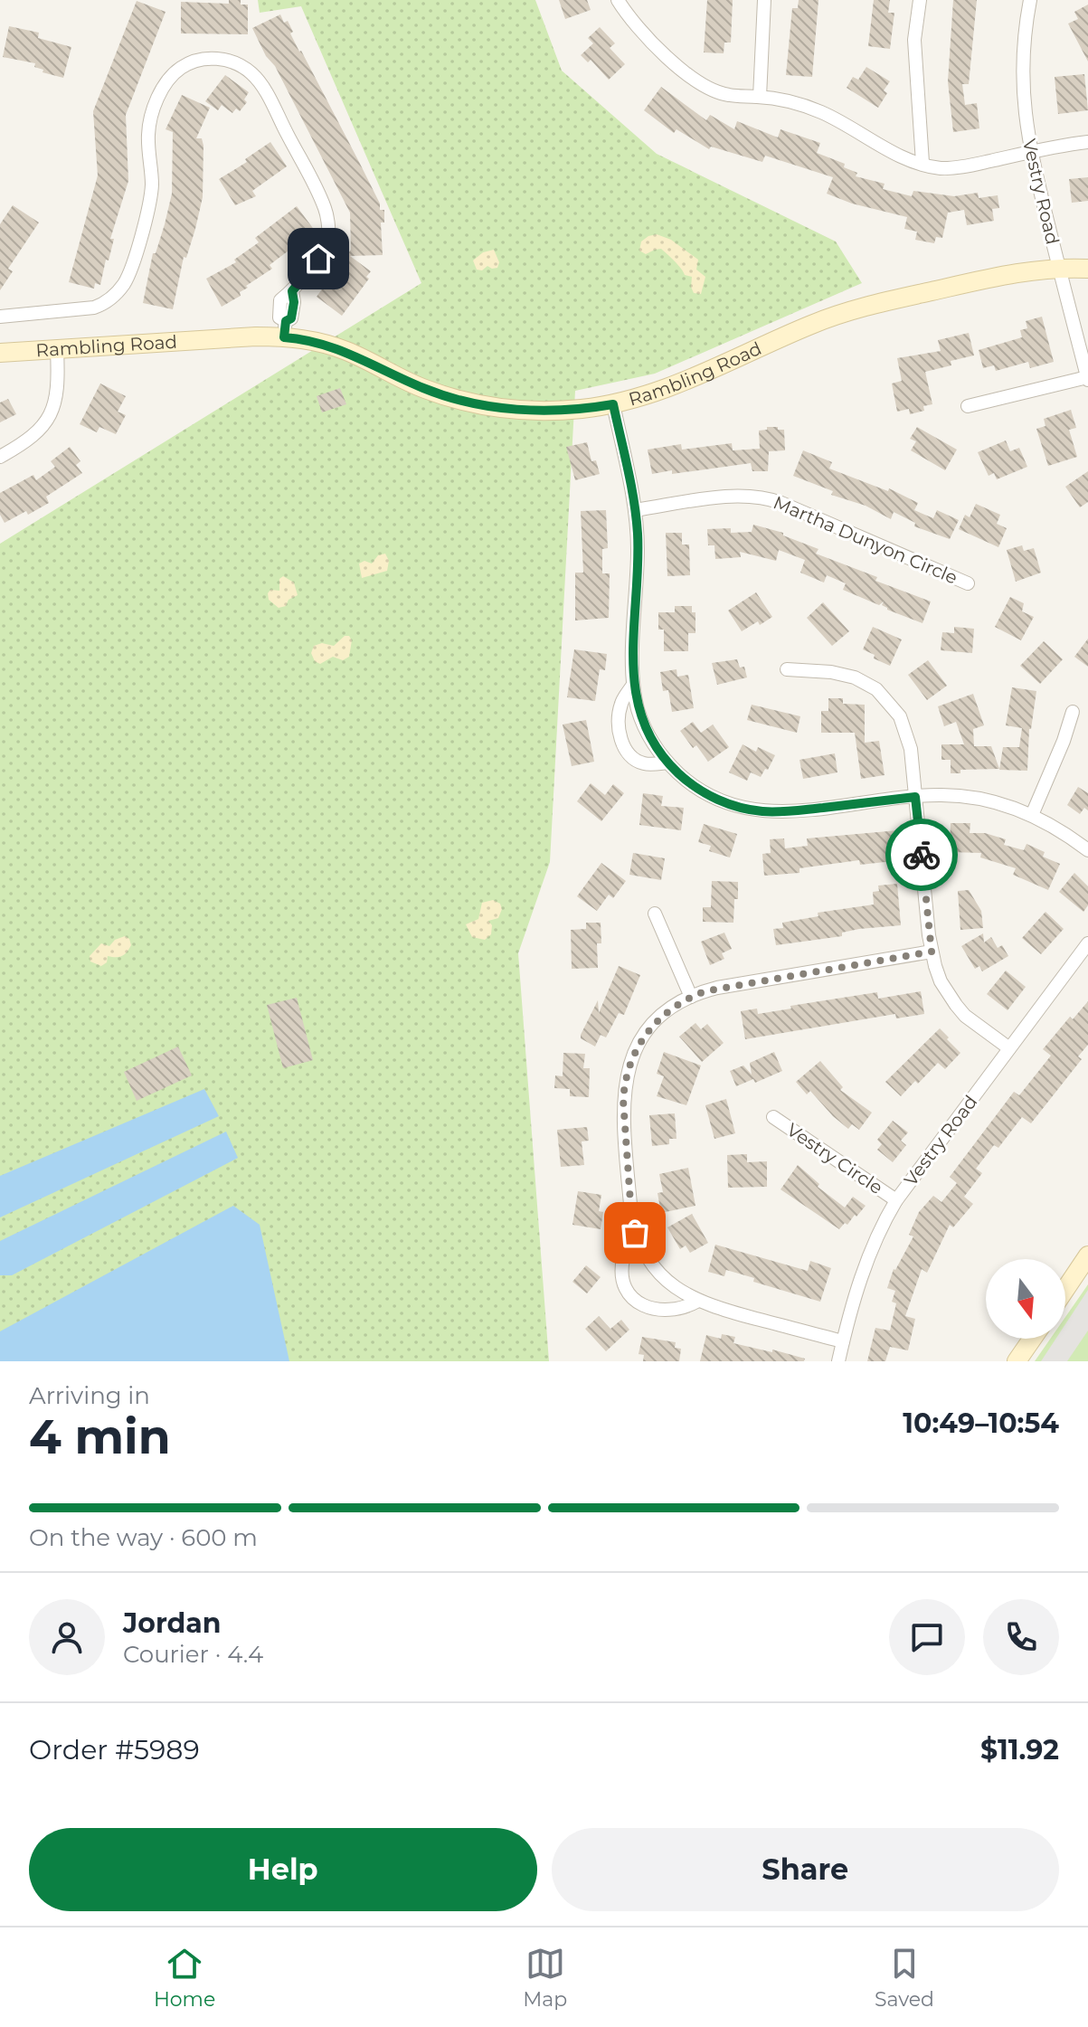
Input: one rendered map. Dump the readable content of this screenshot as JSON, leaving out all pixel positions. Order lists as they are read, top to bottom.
{
  "streets": {
    "street": [
      "Vestry Road",
      "Rambling Road",
      "Martha Dunyon Circle",
      "Vestry Circle"
    ]
  },
  "crossings": [
    ["Vestry Road", "Rambling Road"],
    ["Vestry Road", "Vestry Circle"]
  ],
  "north": "bottom",
  "page": {
    "heading": ["4 min", "Arriving in", "10:49–10:54"],
    "panel": [
      "Jordan",
      "Courier · 4.4",
      "Order #5989",
      "$11.92"
    ],
    "bar": "On the way · 600 m",
    "buttons": ["Help", "Share"],
    "tabs": ["Home", "Map", "Saved"]
  }
}
